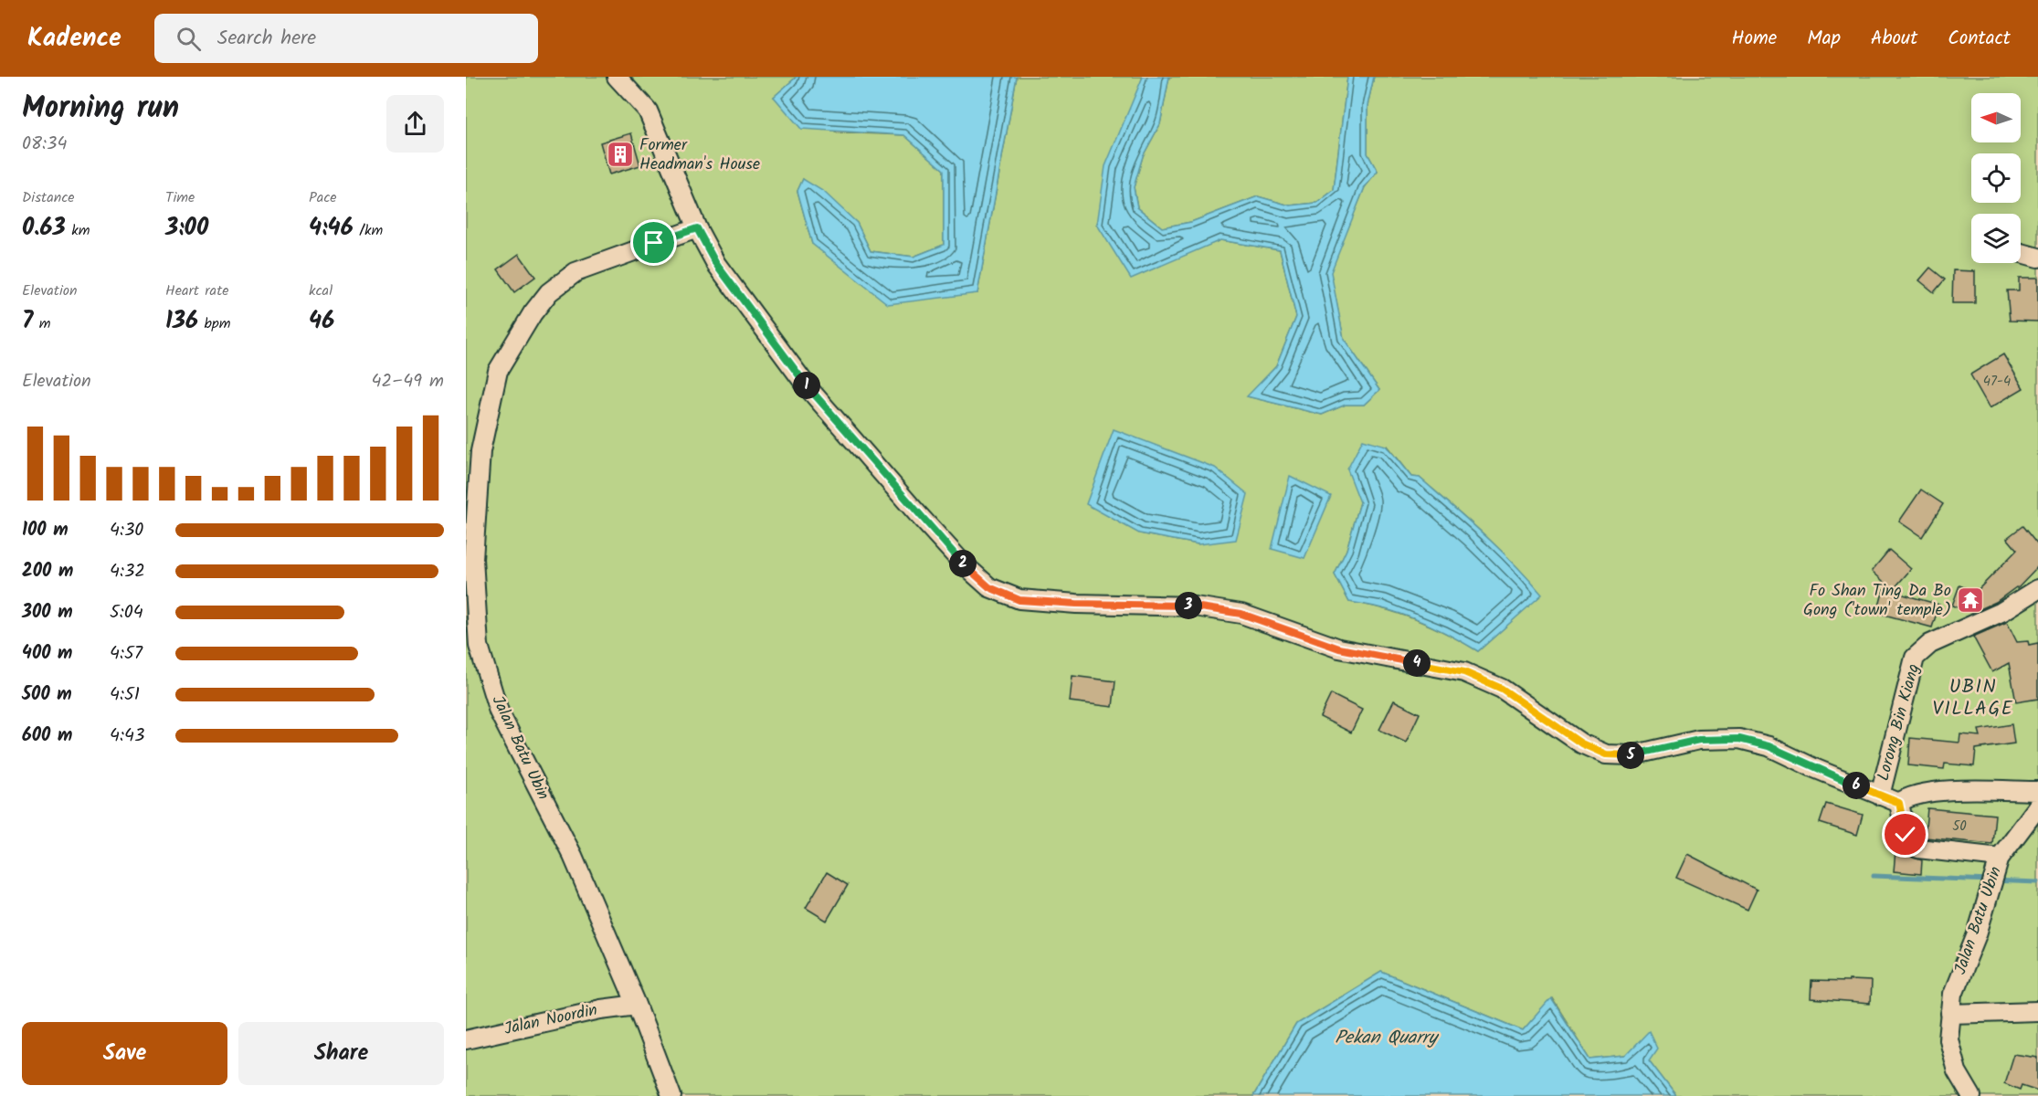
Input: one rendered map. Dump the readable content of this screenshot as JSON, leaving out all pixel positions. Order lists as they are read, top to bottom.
{
  "streets": {
    "street": ["Lorong Bin Kiang", "Jalan Batu Ubin", "Jalan Noordin"]
  },
  "crossings": [
    ["Jalan Batu Ubin", "Jalan Noordin"]
  ],
  "districts": ["UBIN VILLAGE"],
  "water": ["Pekan Quarry"],
  "places": {
    "building": ["Former Headman's House"],
    "temple": ["Fo Shan Ting Da Bo Gong ('town' temple)"]
  },
  "house_numbers": ["47-4", "50"],
  "north": "left",
  "page": {
    "header": "Kadence",
    "search": "Search here",
    "nav": [
      "Home",
      "Map",
      "About",
      "Contact"
    ],
    "heading": ["Morning run", "08:34"],
    "stats": [
      ["Distance", "0.63 km"],
      ["Time", "3:00"],
      ["Pace", "4:46 /km"],
      ["Elevation", "7 m"],
      ["Heart rate", "136 bpm"],
      ["kcal", "46"]
    ],
    "chart": ["Elevation", "42–49 m"],
    "pins": [
      "1",
      "2",
      "3",
      "4",
      "5",
      "6"
    ],
    "list": [
      {
        "name": "100 m",
        "note": "4:30"
      },
      {
        "name": "200 m",
        "note": "4:32"
      },
      {
        "name": "300 m",
        "note": "5:04"
      },
      {
        "name": "400 m",
        "note": "4:57"
      },
      {
        "name": "500 m",
        "note": "4:51"
      },
      {
        "name": "600 m",
        "note": "4:43"
      }
    ],
    "buttons": ["Save", "Share"]
  }
}
